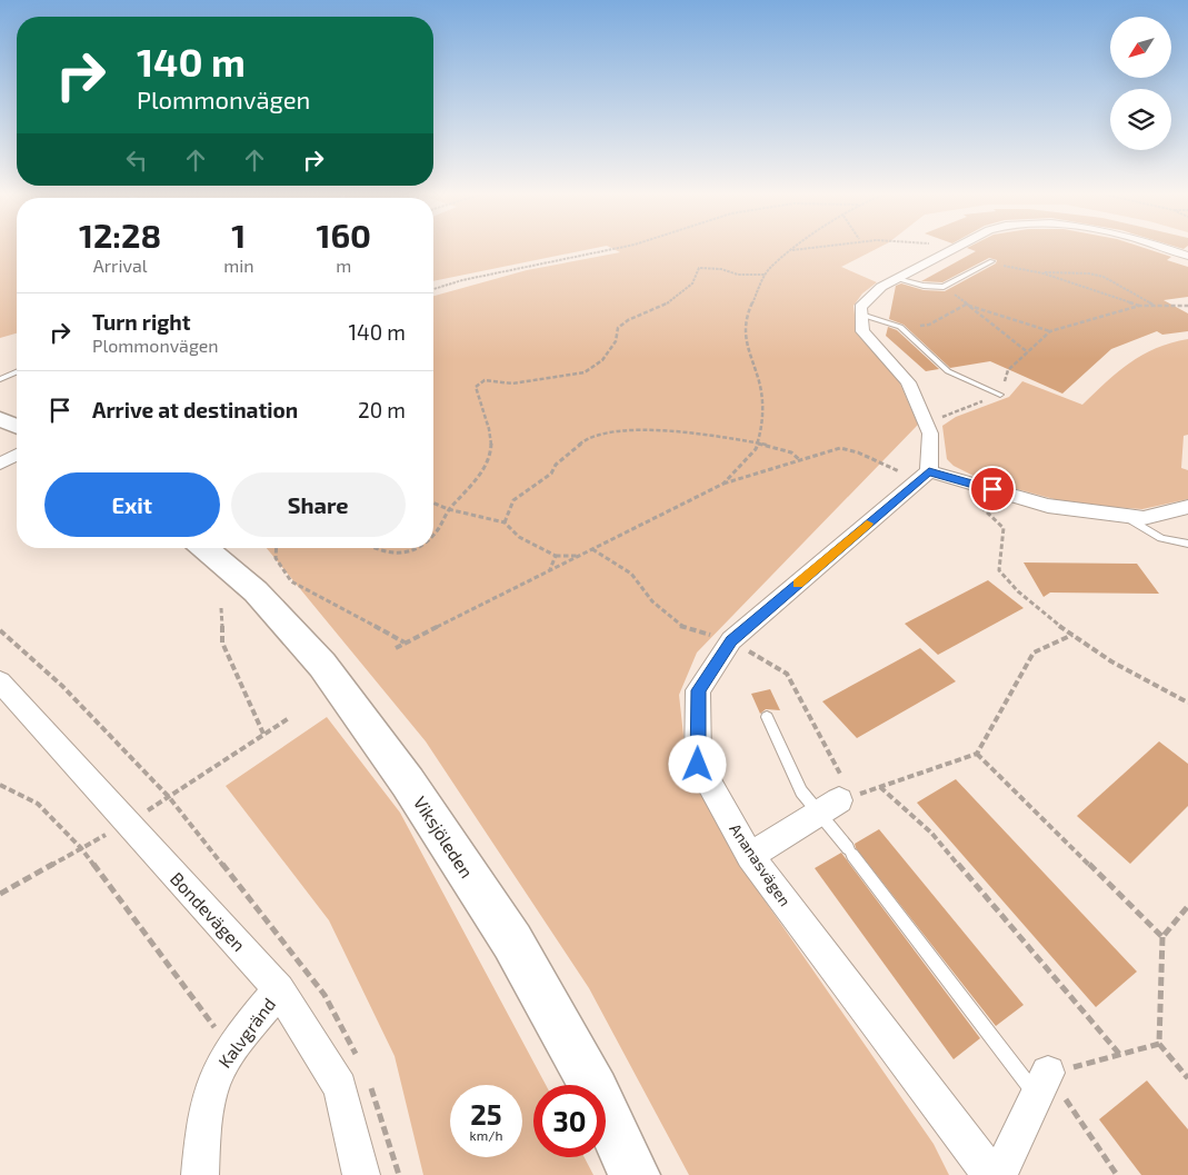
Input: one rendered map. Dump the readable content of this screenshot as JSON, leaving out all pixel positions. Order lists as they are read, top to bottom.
{
  "streets": {
    "main road": ["Viksjöleden"],
    "street": ["Ananasvägen", "Bondevägen", "Kalvgränd"]
  },
  "crossings": [
    ["Bondevägen", "Kalvgränd"]
  ],
  "north": "bottom left",
  "page": {
    "turn": ["140 m", "Plommonvägen"],
    "eta": [
      "12:28",
      "Arrival",
      "1",
      "min",
      "160",
      "m"
    ],
    "list": [
      {
        "name": "Turn right",
        "note": "Plommonvägen",
        "value": "140 m"
      },
      {
        "name": "Arrive at destination",
        "value": "20 m"
      }
    ],
    "buttons": ["Exit", "Share"],
    "speed": "25 km/h",
    "limit": "30"
  }
}
